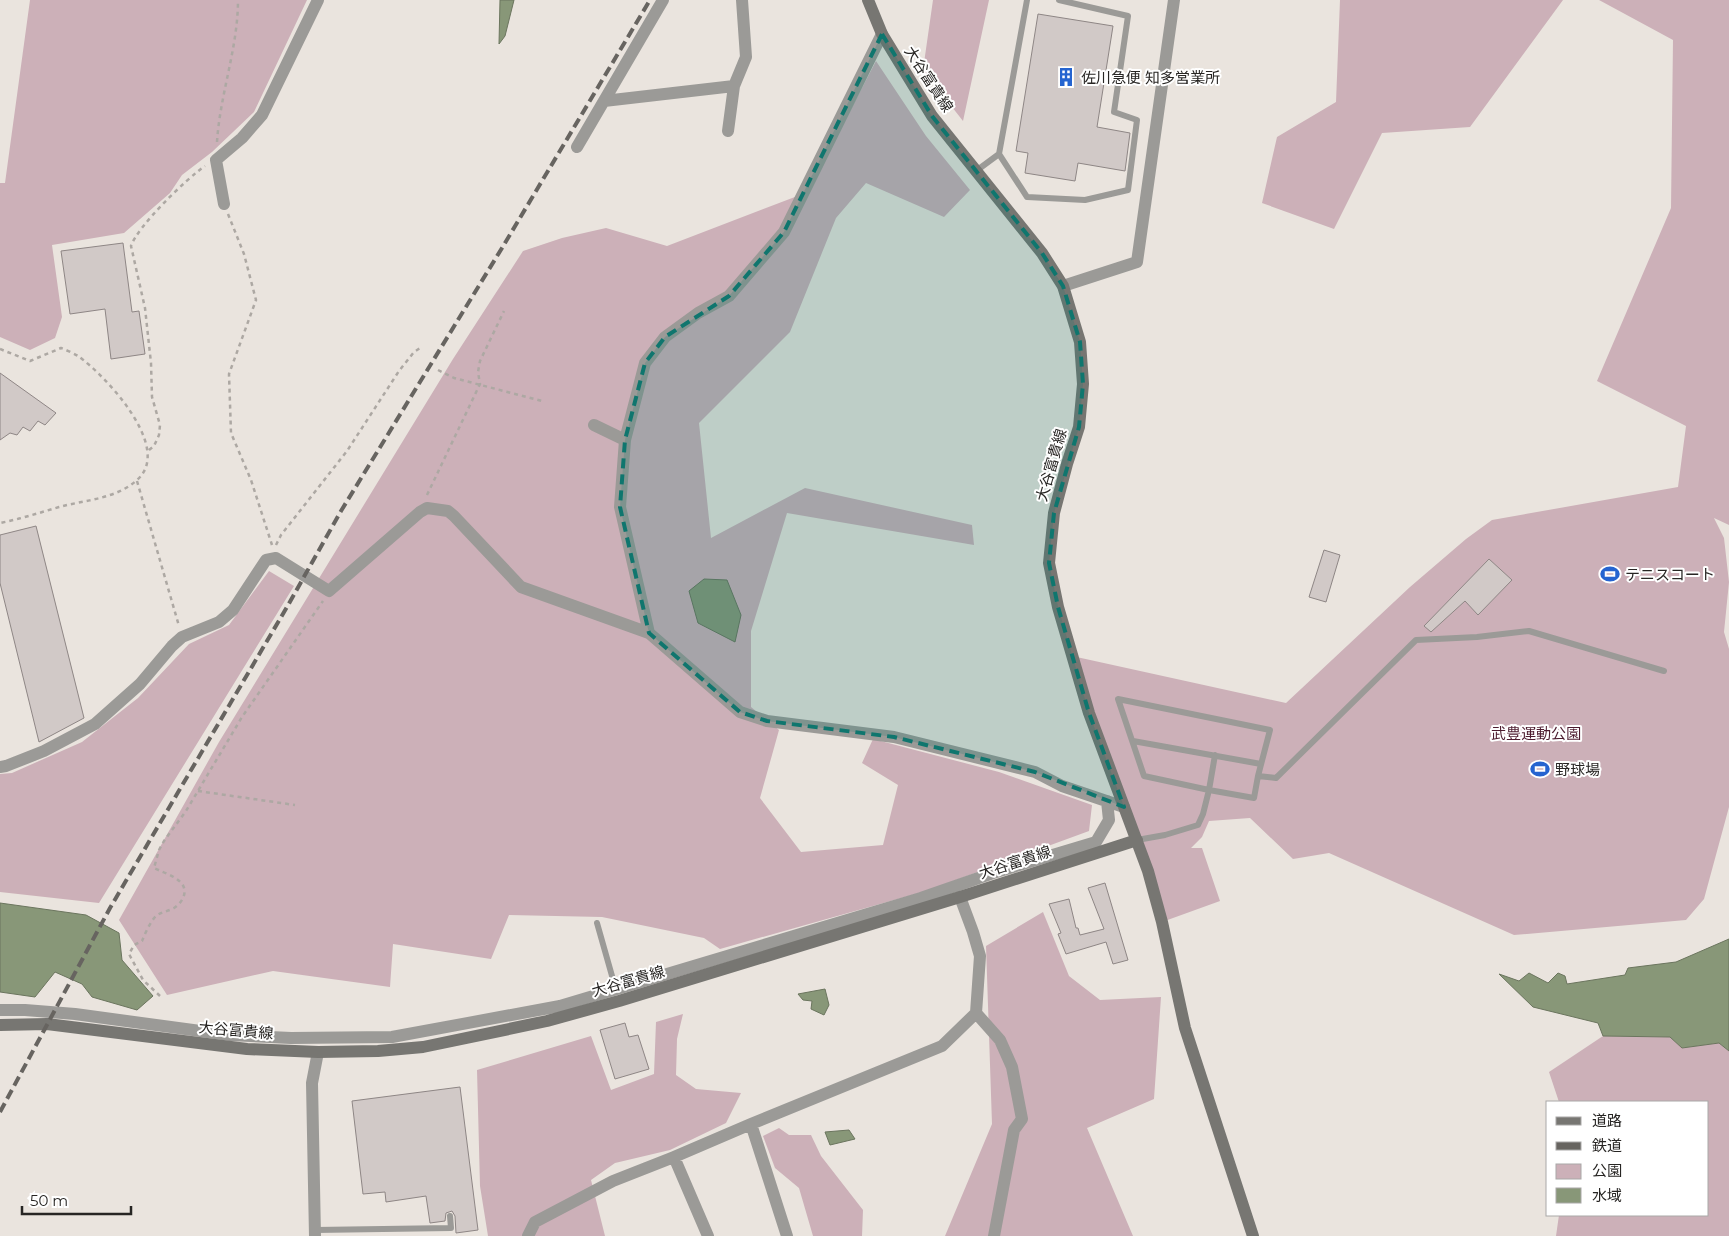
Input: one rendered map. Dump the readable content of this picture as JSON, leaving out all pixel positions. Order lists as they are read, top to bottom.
{
  "streets": {
    "main road": ["大谷富貴線"]
  },
  "parks": ["武豊運動公園"],
  "places": {
    "building": ["佐川急便 知多営業所"],
    "sports": ["テニスコート", "野球場"]
  },
  "legend": [
    "道路",
    "鉄道",
    "公園",
    "水域"
  ],
  "scale_bar": "50 m"
}
